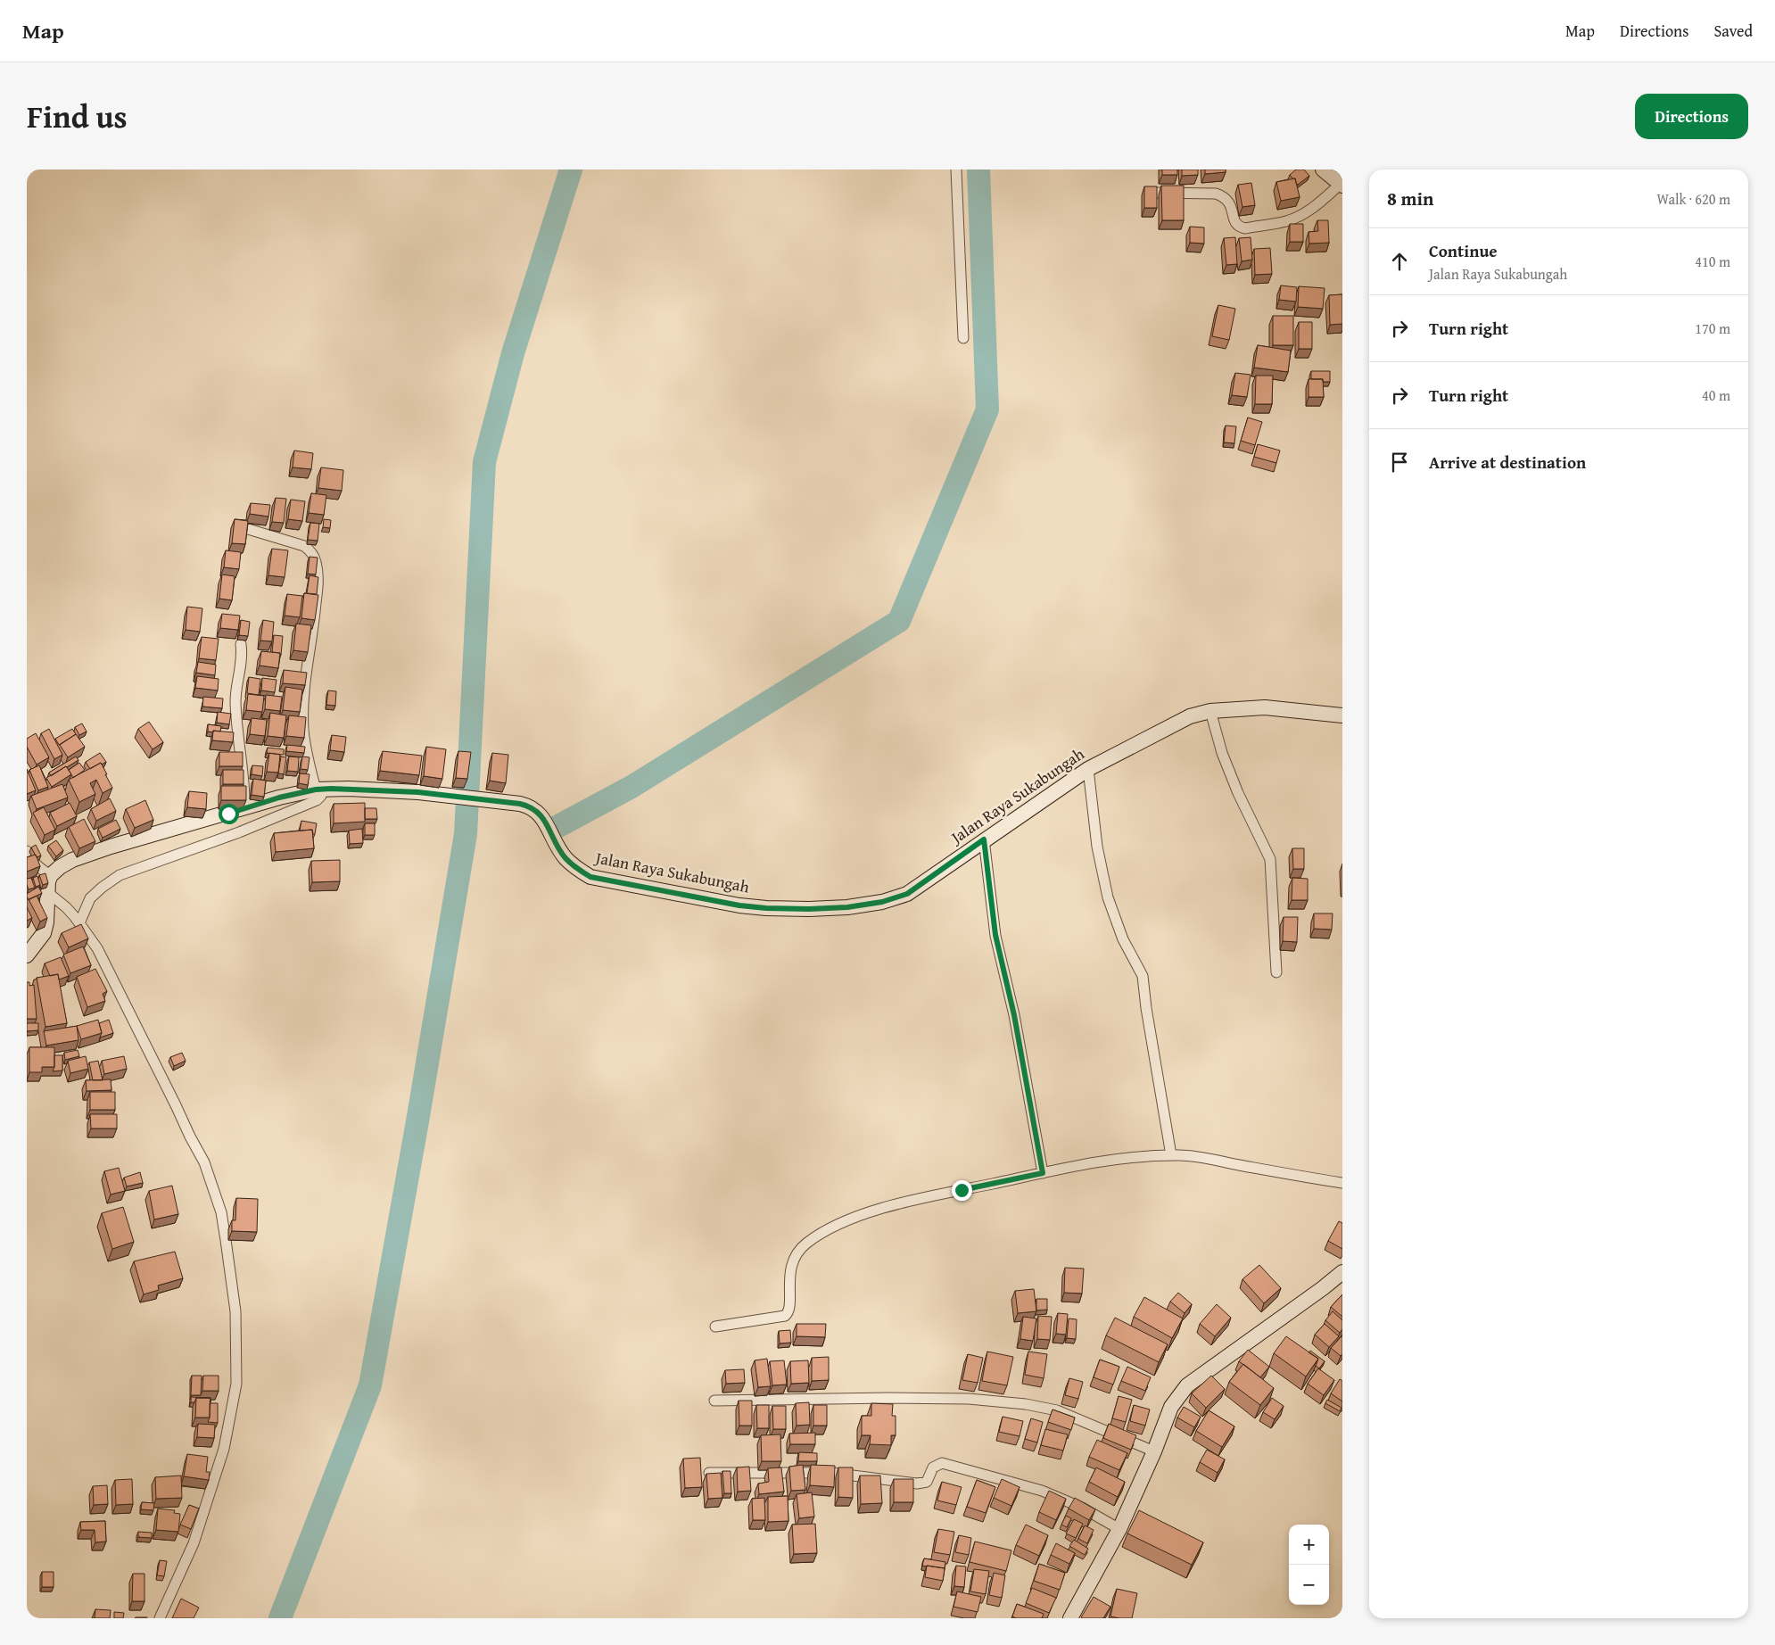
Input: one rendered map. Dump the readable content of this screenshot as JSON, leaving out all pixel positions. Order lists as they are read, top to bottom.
{
  "streets": {
    "street": ["Jalan Raya Sukabungah"]
  },
  "page": {
    "header": "Map",
    "nav": ["Map", "Directions", "Saved"],
    "title": "Find us",
    "buttons": "Directions",
    "heading": ["8 min", "Walk · 620 m"],
    "list": [
      ["Continue", "Jalan Raya Sukabungah", "410 m"],
      ["Turn right", "170 m"],
      ["Turn right", "40 m"],
      "Arrive at destination"
    ],
    "map_buttons": ["+", "−"]
  }
}
